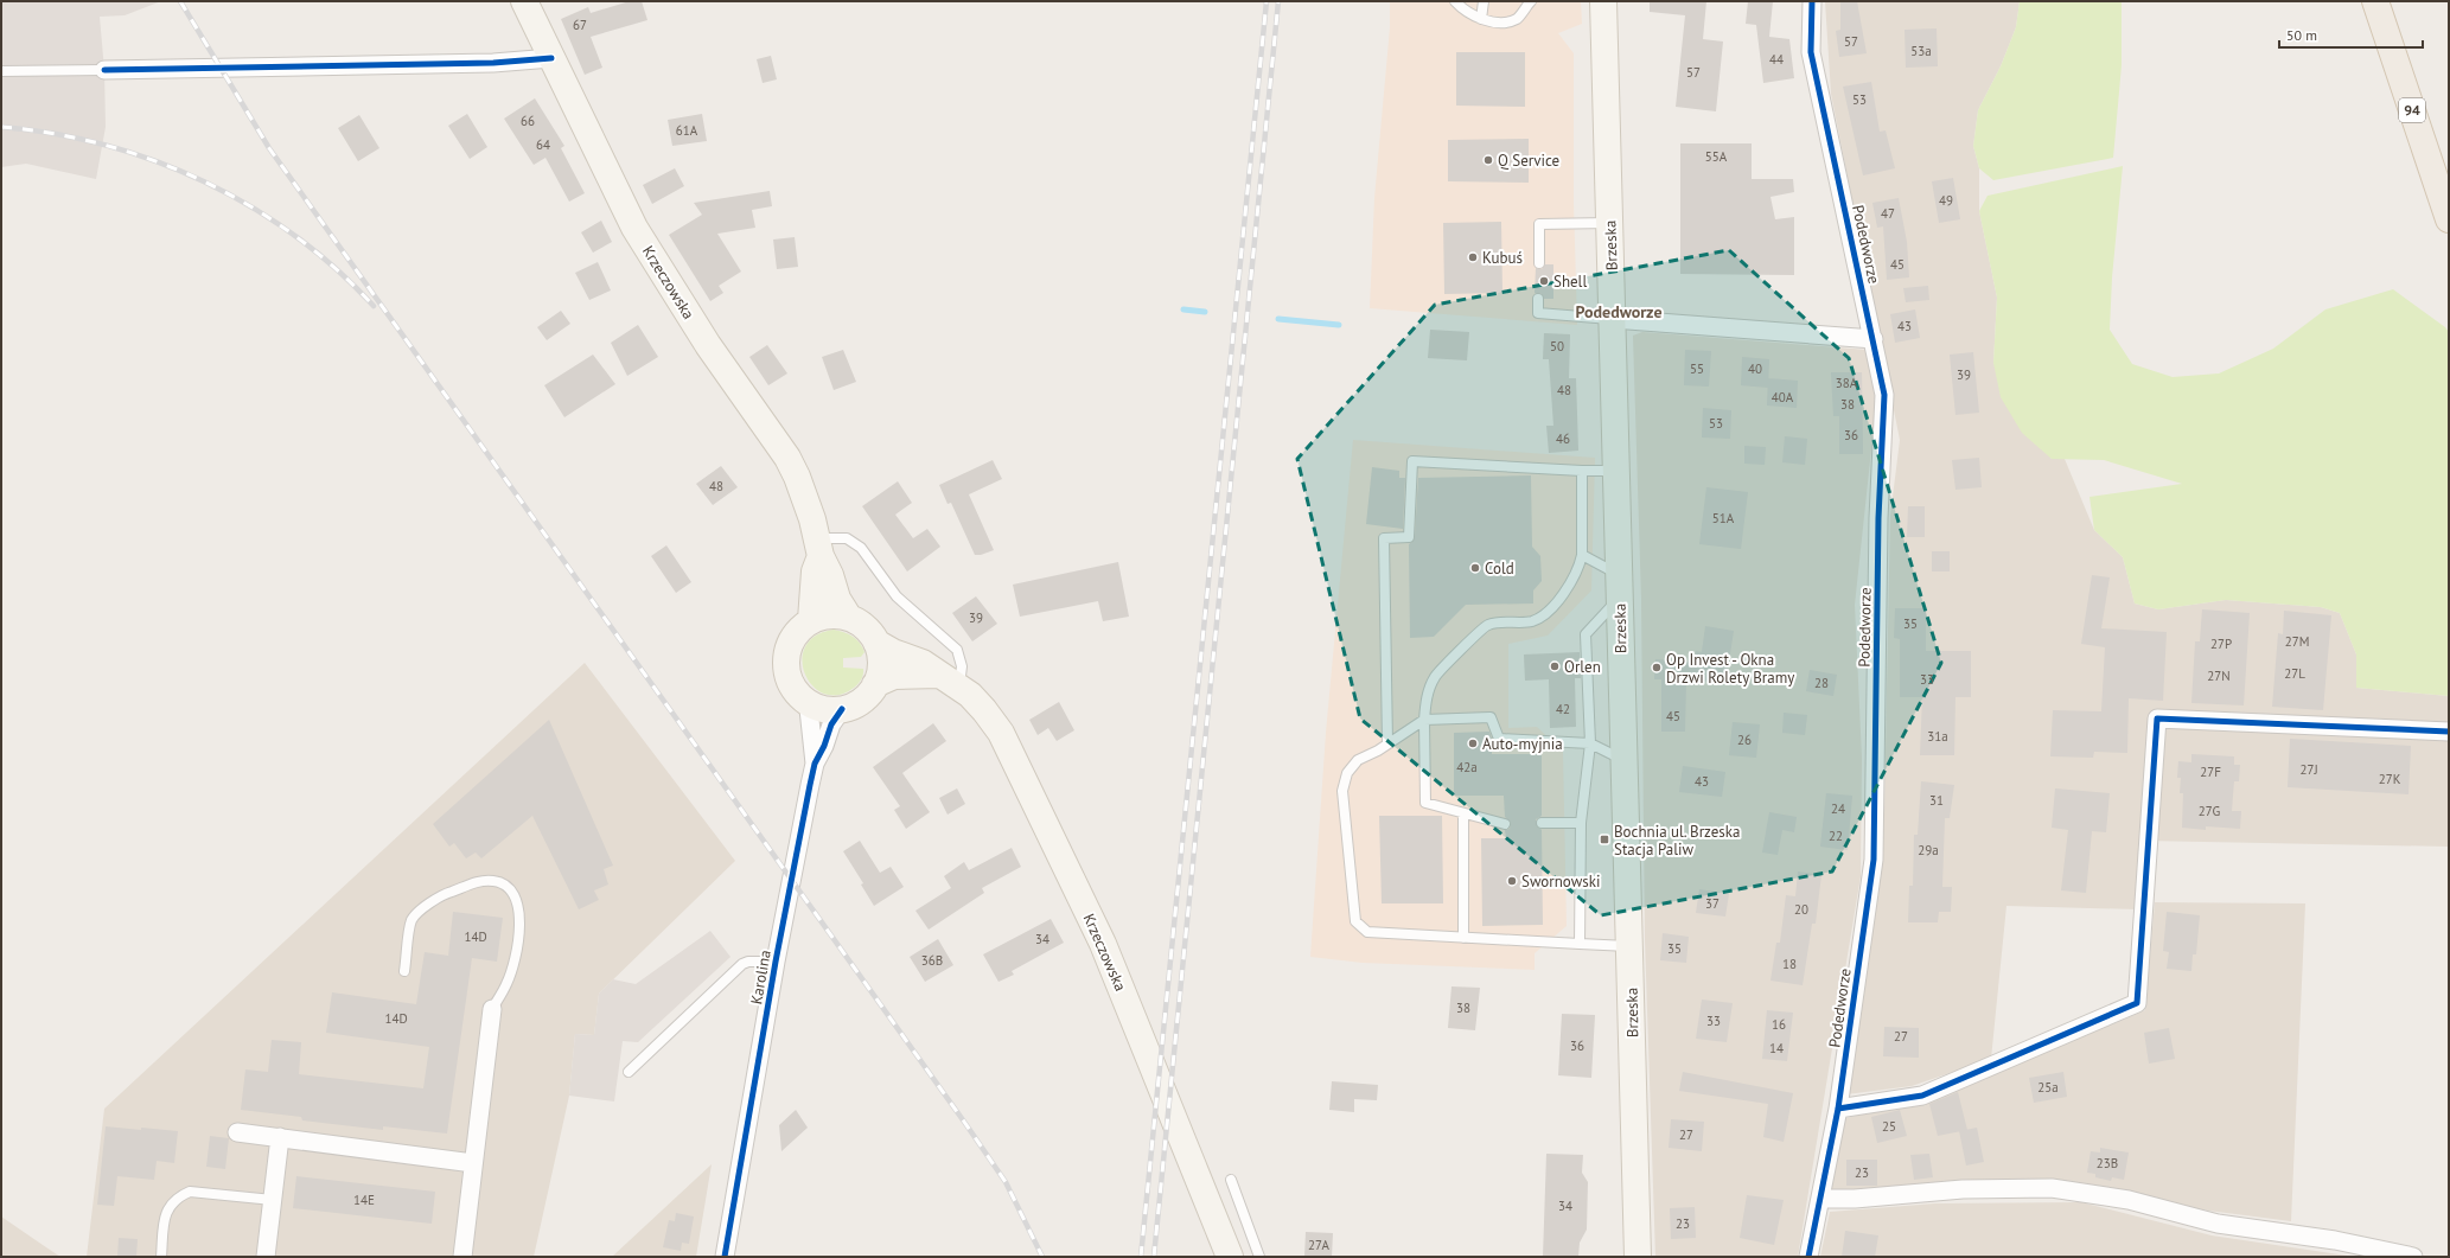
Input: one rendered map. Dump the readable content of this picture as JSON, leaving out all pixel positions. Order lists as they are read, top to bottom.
{
  "streets": {
    "main road": ["94", "Brzeska", "Krzeczowska"],
    "street": ["Podedworze", "Karolina"]
  },
  "crossings": [
    ["Krzeczowska", "Karolina"]
  ],
  "districts": ["Podedworze"],
  "places": {
    "other": [
      "Q Service",
      "Kubuś",
      "Shell",
      "Cold",
      "Orlen",
      "Op Invest - Okna Drzwi Rolety Bramy",
      "Auto-myjnia",
      "Swornowski"
    ],
    "transit": ["Bochnia ul. Brzeska Stacja Paliw"]
  },
  "house_numbers": [
    "67",
    "57",
    "53a",
    "44",
    "57",
    "53",
    "66",
    "61A",
    "64",
    "55A",
    "49",
    "47",
    "45",
    "43",
    "50",
    "55",
    "40",
    "39",
    "38A",
    "48",
    "40A",
    "38",
    "53",
    "36",
    "46",
    "48",
    "51A",
    "39",
    "35",
    "27M",
    "27P",
    "27L",
    "27N",
    "33",
    "28",
    "42",
    "45",
    "31a",
    "26",
    "42a",
    "27J",
    "27F",
    "27K",
    "43",
    "31",
    "24",
    "27G",
    "22",
    "29a",
    "37",
    "20",
    "14D",
    "34",
    "35",
    "36B",
    "18",
    "38",
    "14D",
    "33",
    "16",
    "27",
    "36",
    "14",
    "25a",
    "25",
    "27",
    "23B",
    "23",
    "14E",
    "34",
    "23",
    "27A"
  ],
  "scale_bar": "50 m"
}
